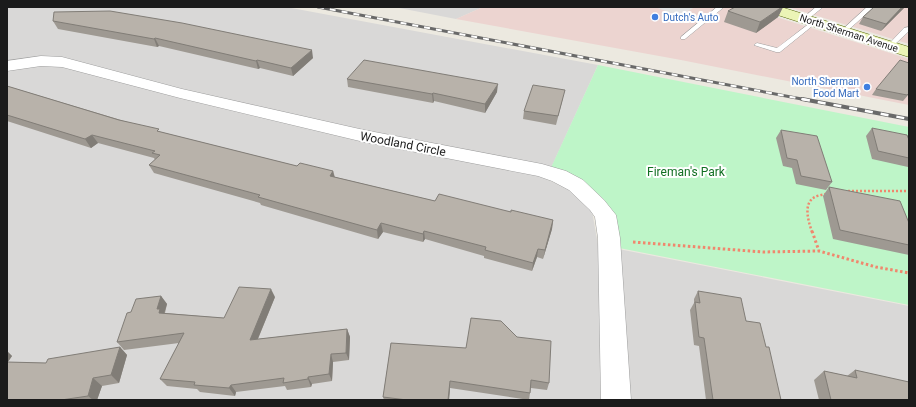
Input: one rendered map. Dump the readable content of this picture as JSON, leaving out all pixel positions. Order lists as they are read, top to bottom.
{
  "streets": {
    "street": ["North Sherman Avenue", "Woodland Circle"]
  },
  "parks": ["Fireman's Park"],
  "places": ["Dutch's Auto", "North Sherman Food Mart"]
}
